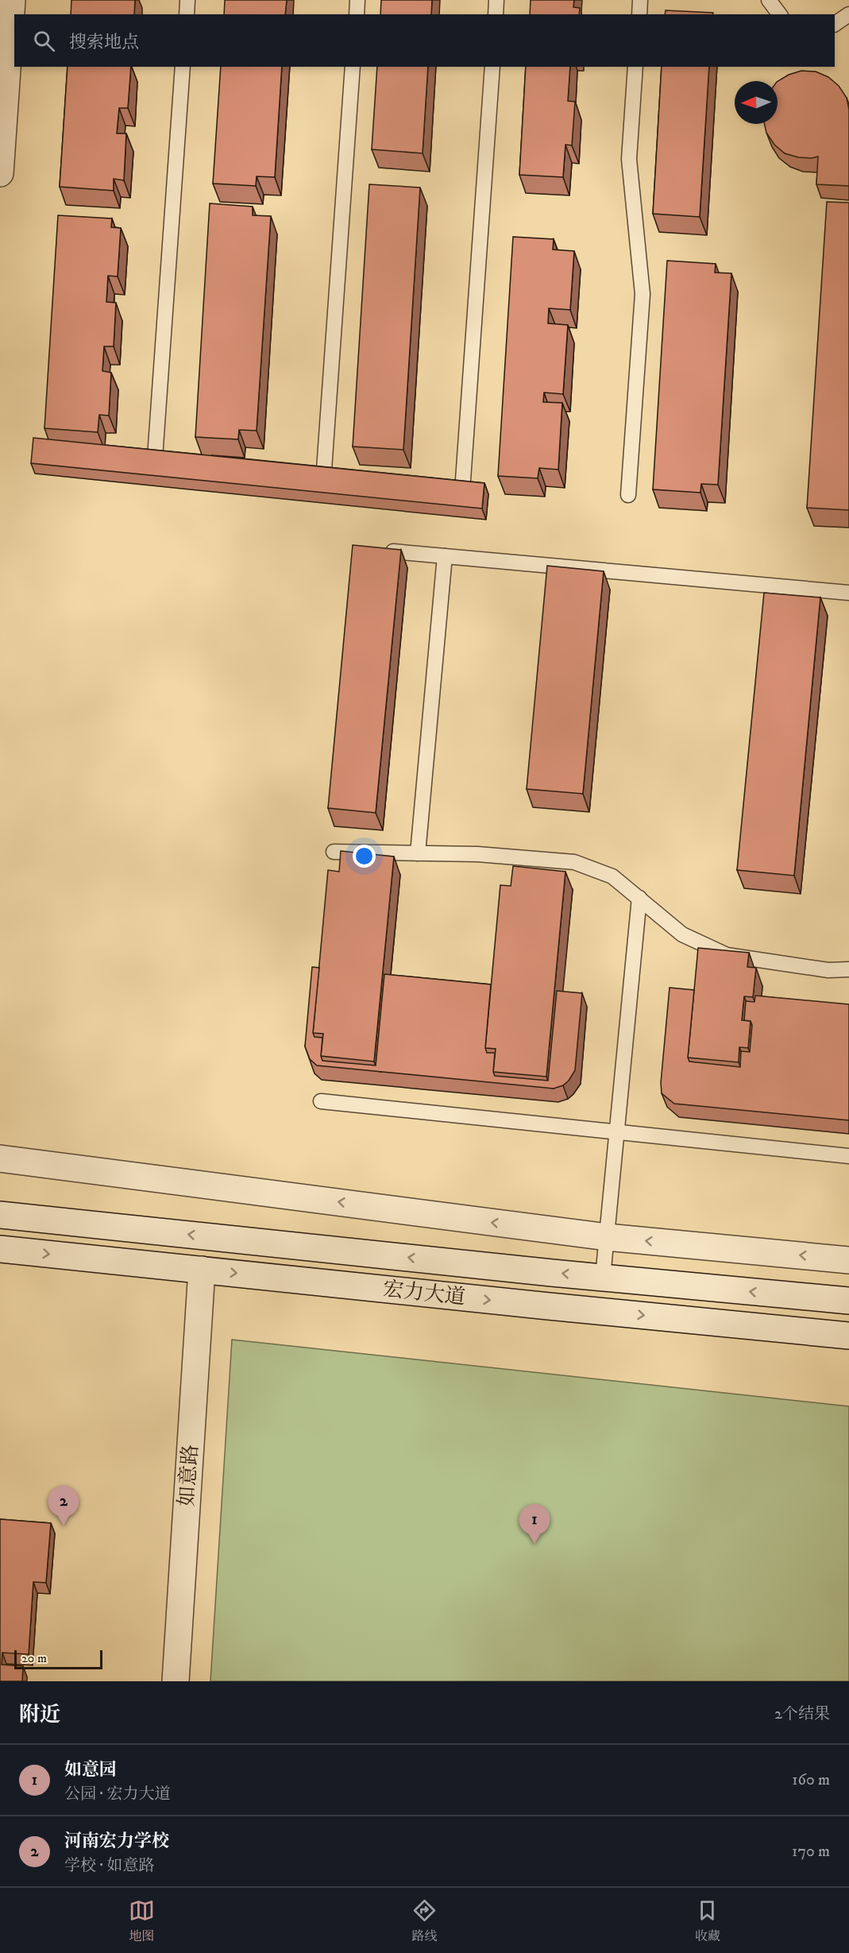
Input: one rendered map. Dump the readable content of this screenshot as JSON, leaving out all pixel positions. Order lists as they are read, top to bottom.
{
  "streets": {
    "main road": ["宏力大道", "如意路"]
  },
  "crossings": [
    ["宏力大道", "如意路"]
  ],
  "scale_bar": "20 m",
  "north": "left",
  "page": {
    "search": "搜索地点",
    "pins": ["2", "1"],
    "scale": "20 m",
    "heading": ["附近", "2个结果"],
    "list": [
      {
        "mark": "1",
        "name": "如意园",
        "note": "公园 · 宏力大道",
        "value": "160 m"
      },
      {
        "mark": "2",
        "name": "河南宏力学校",
        "note": "学校 · 如意路",
        "value": "170 m"
      }
    ],
    "nav": ["地图", "路线", "收藏"]
  }
}
